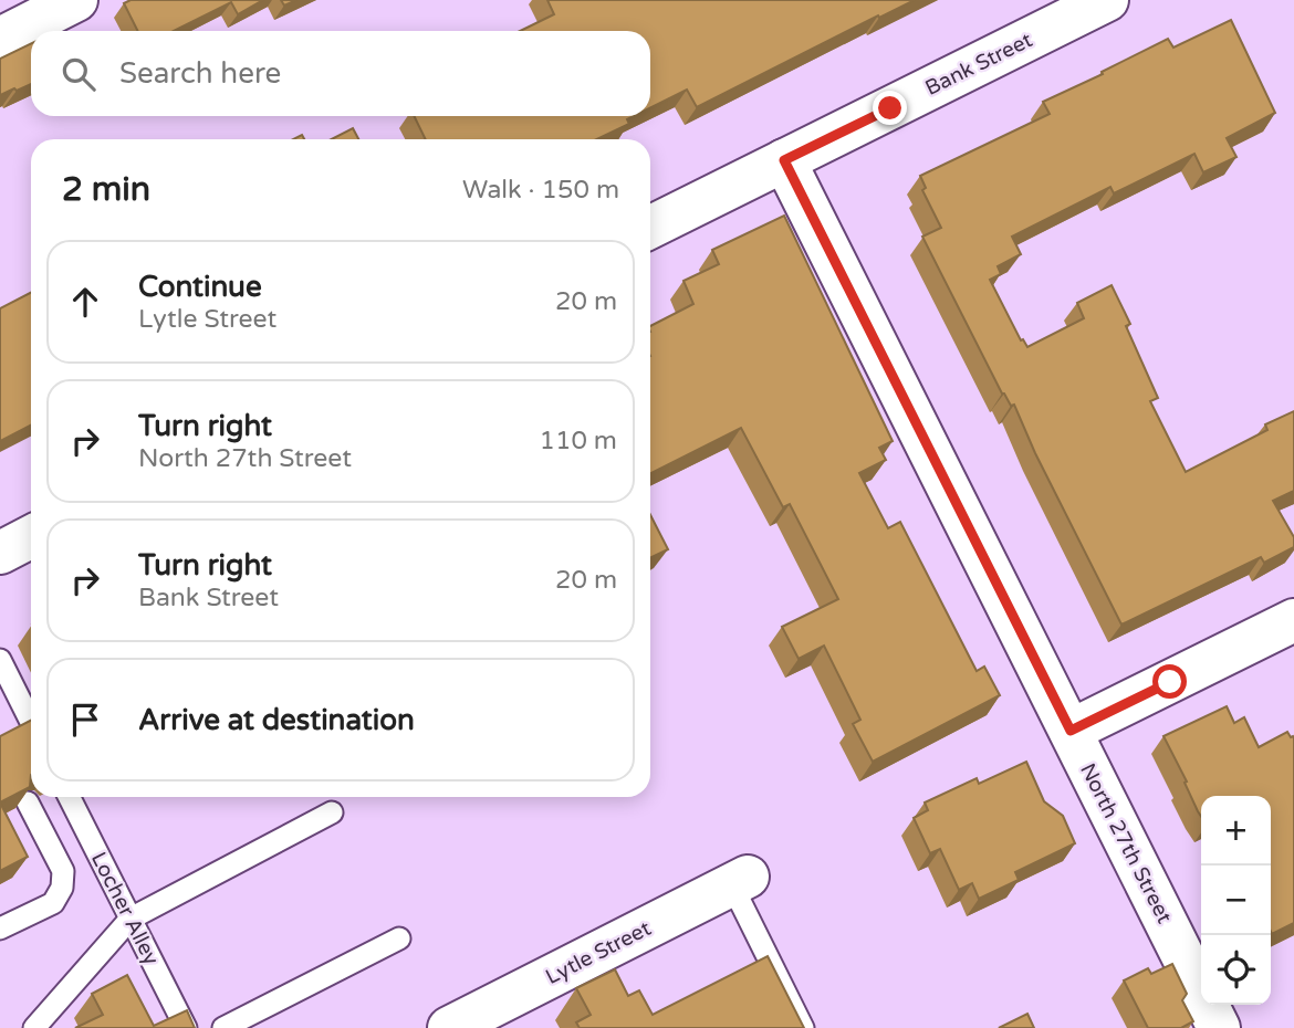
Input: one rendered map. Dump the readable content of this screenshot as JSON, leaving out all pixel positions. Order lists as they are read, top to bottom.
{
  "streets": {
    "street": ["Bank Street", "North 27th Street", "Lytle Street"],
    "lane": ["Locher Alley"]
  },
  "crossings": [
    ["Bank Street", "North 27th Street"]
  ],
  "page": {
    "search": "Search here",
    "heading": ["2 min", "Walk · 150 m"],
    "list": [
      ["Continue", "Lytle Street", "20 m"],
      ["Turn right", "North 27th Street", "110 m"],
      ["Turn right", "Bank Street", "20 m"],
      "Arrive at destination"
    ],
    "map_buttons": ["+", "−"]
  }
}
